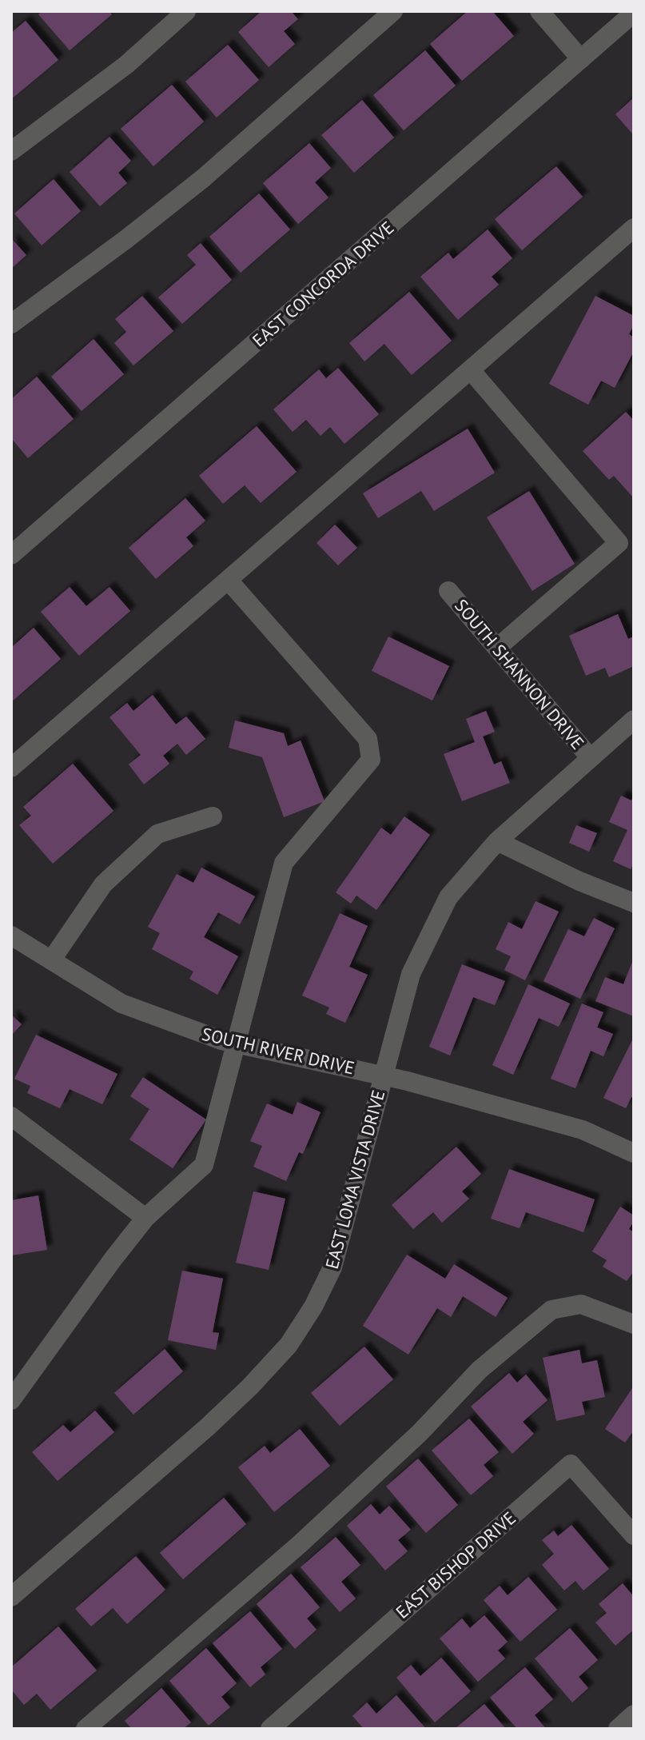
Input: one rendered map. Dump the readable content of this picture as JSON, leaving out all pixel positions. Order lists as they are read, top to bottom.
{
  "streets": {
    "street": [
      "EAST CONCORDA DRIVE",
      "SOUTH SHANNON DRIVE",
      "SOUTH RIVER DRIVE",
      "EAST LOMA VISTA DRIVE",
      "EAST BISHOP DRIVE"
    ]
  },
  "crossings": [
    ["SOUTH SHANNON DRIVE", "EAST LOMA VISTA DRIVE"],
    ["SOUTH RIVER DRIVE", "EAST LOMA VISTA DRIVE"]
  ]
}
